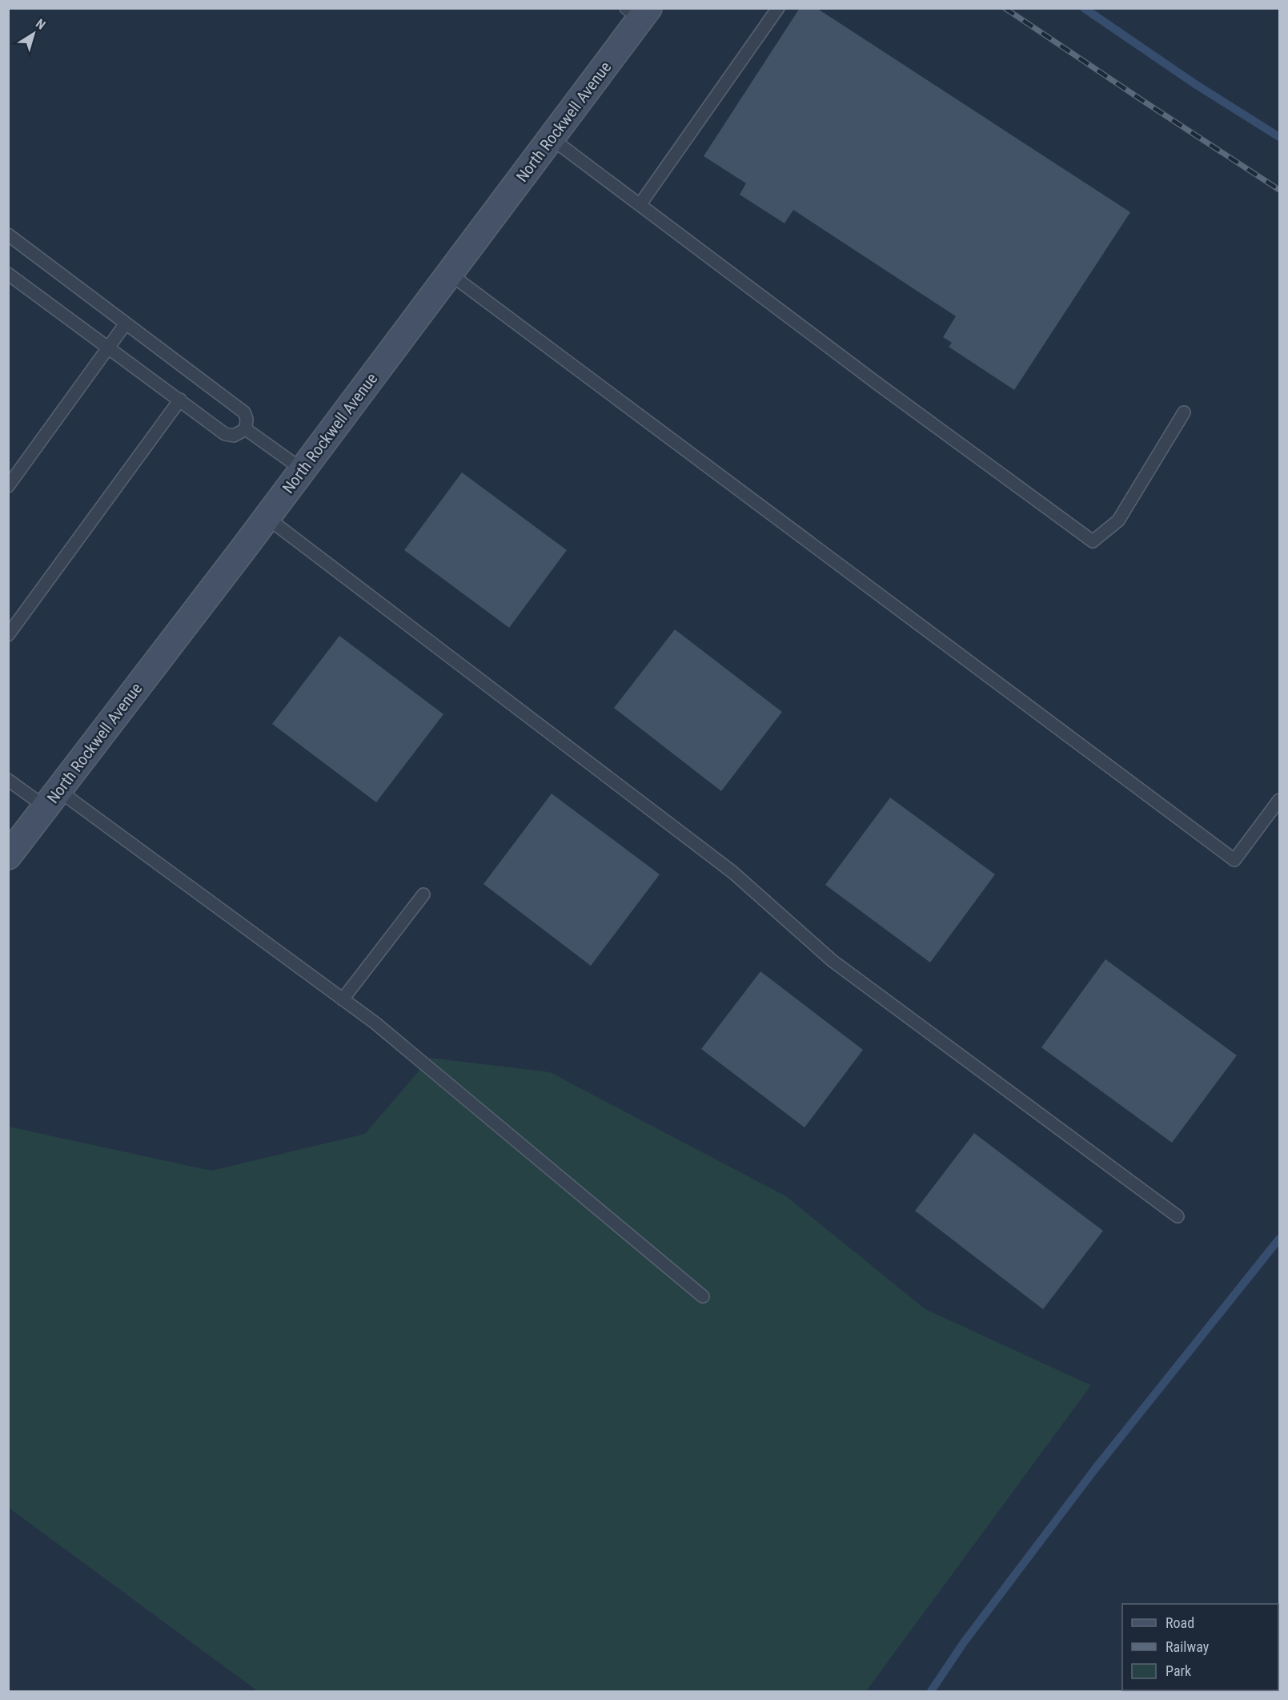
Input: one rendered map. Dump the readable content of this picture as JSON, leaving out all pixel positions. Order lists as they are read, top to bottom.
{
  "streets": {
    "main road": ["North Rockwell Avenue"]
  },
  "legend": ["Road", "Railway", "Park"],
  "north": "top right"
}
